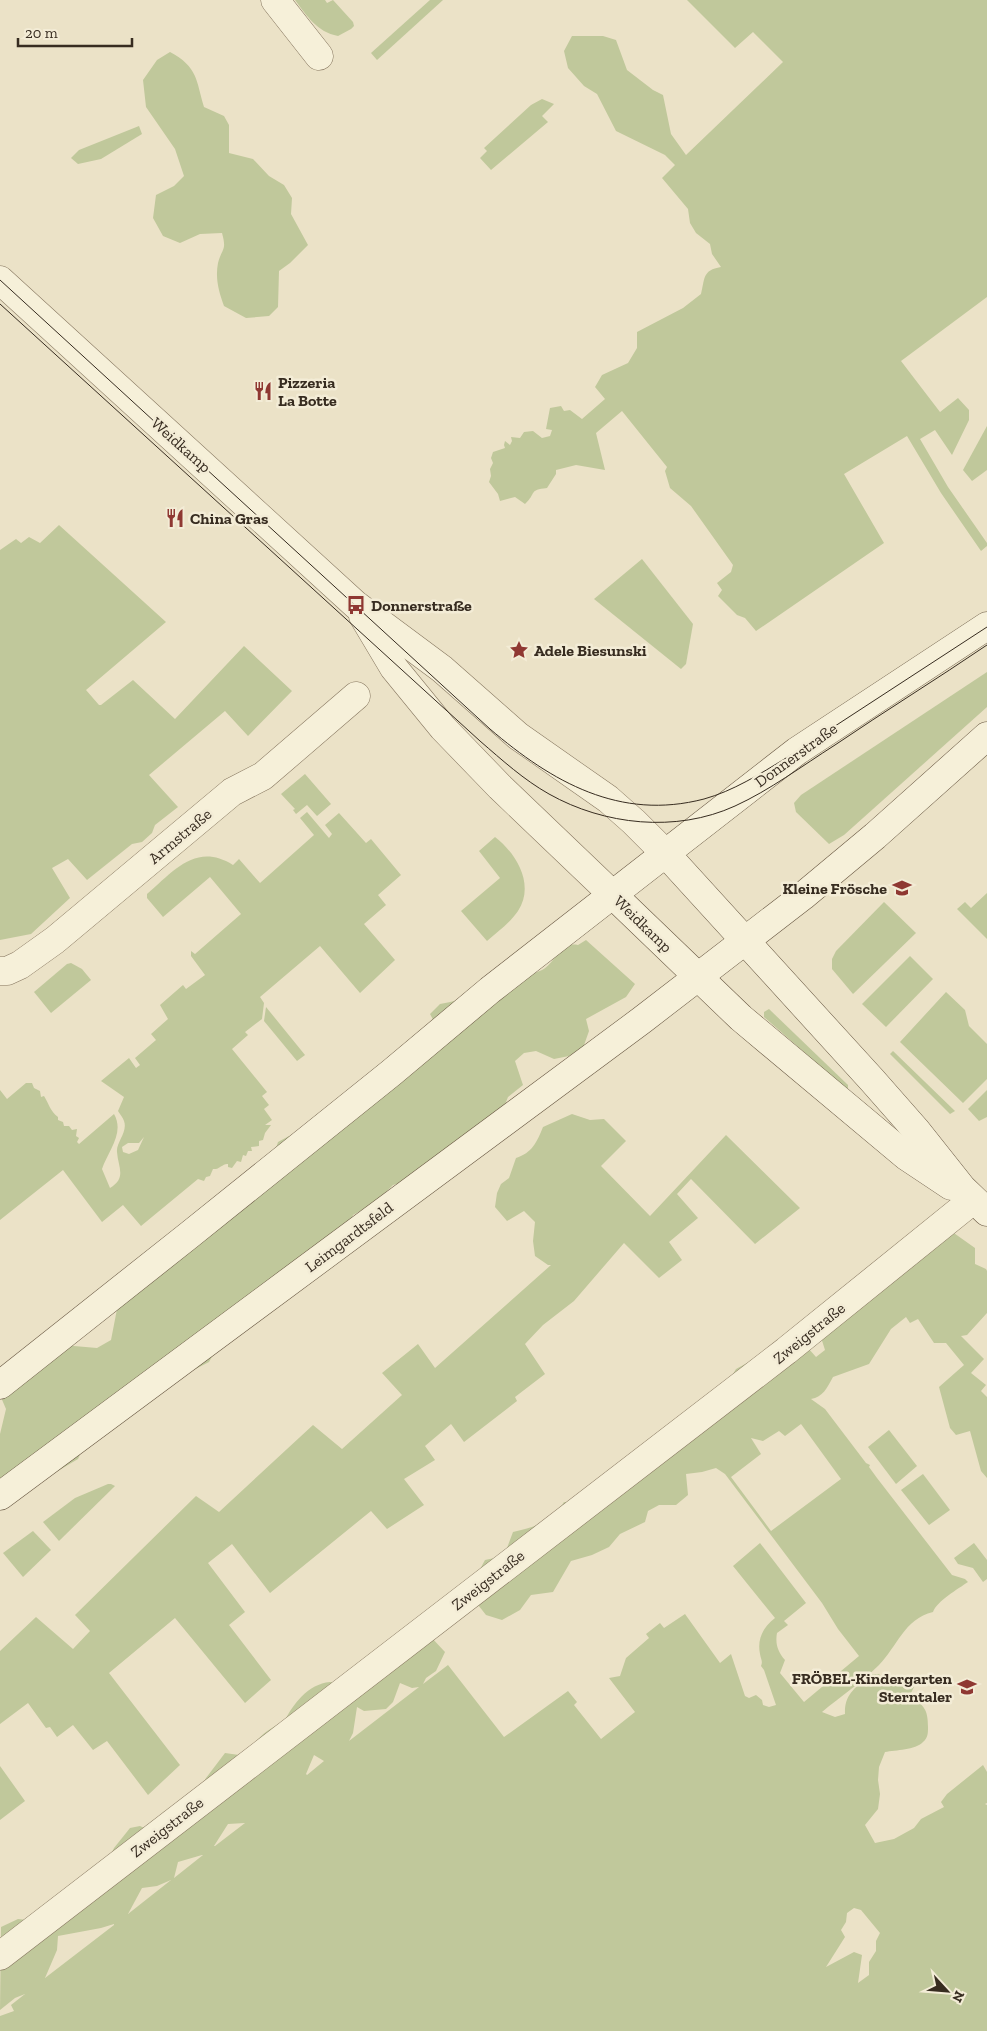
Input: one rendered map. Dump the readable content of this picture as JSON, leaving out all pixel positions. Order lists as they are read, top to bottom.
{
  "streets": {
    "street": [
      "Weidkamp",
      "Donnerstraße",
      "Armstraße",
      "Leimgardtsfeld",
      "Zweigstraße"
    ]
  },
  "crossings": [
    ["Weidkamp", "Donnerstraße"],
    ["Weidkamp", "Leimgardtsfeld"],
    ["Weidkamp", "Zweigstraße"]
  ],
  "places": {
    "restaurant": ["Pizzeria La Botte", "China Gras"],
    "bus stop": ["Donnerstraße"],
    "place": ["Adele Biesunski"],
    "school or university": ["Kleine Frösche", "FRÖBEL-Kindergarten Sterntaler"]
  },
  "scale_bar": "20 m",
  "north": "bottom right"
}
